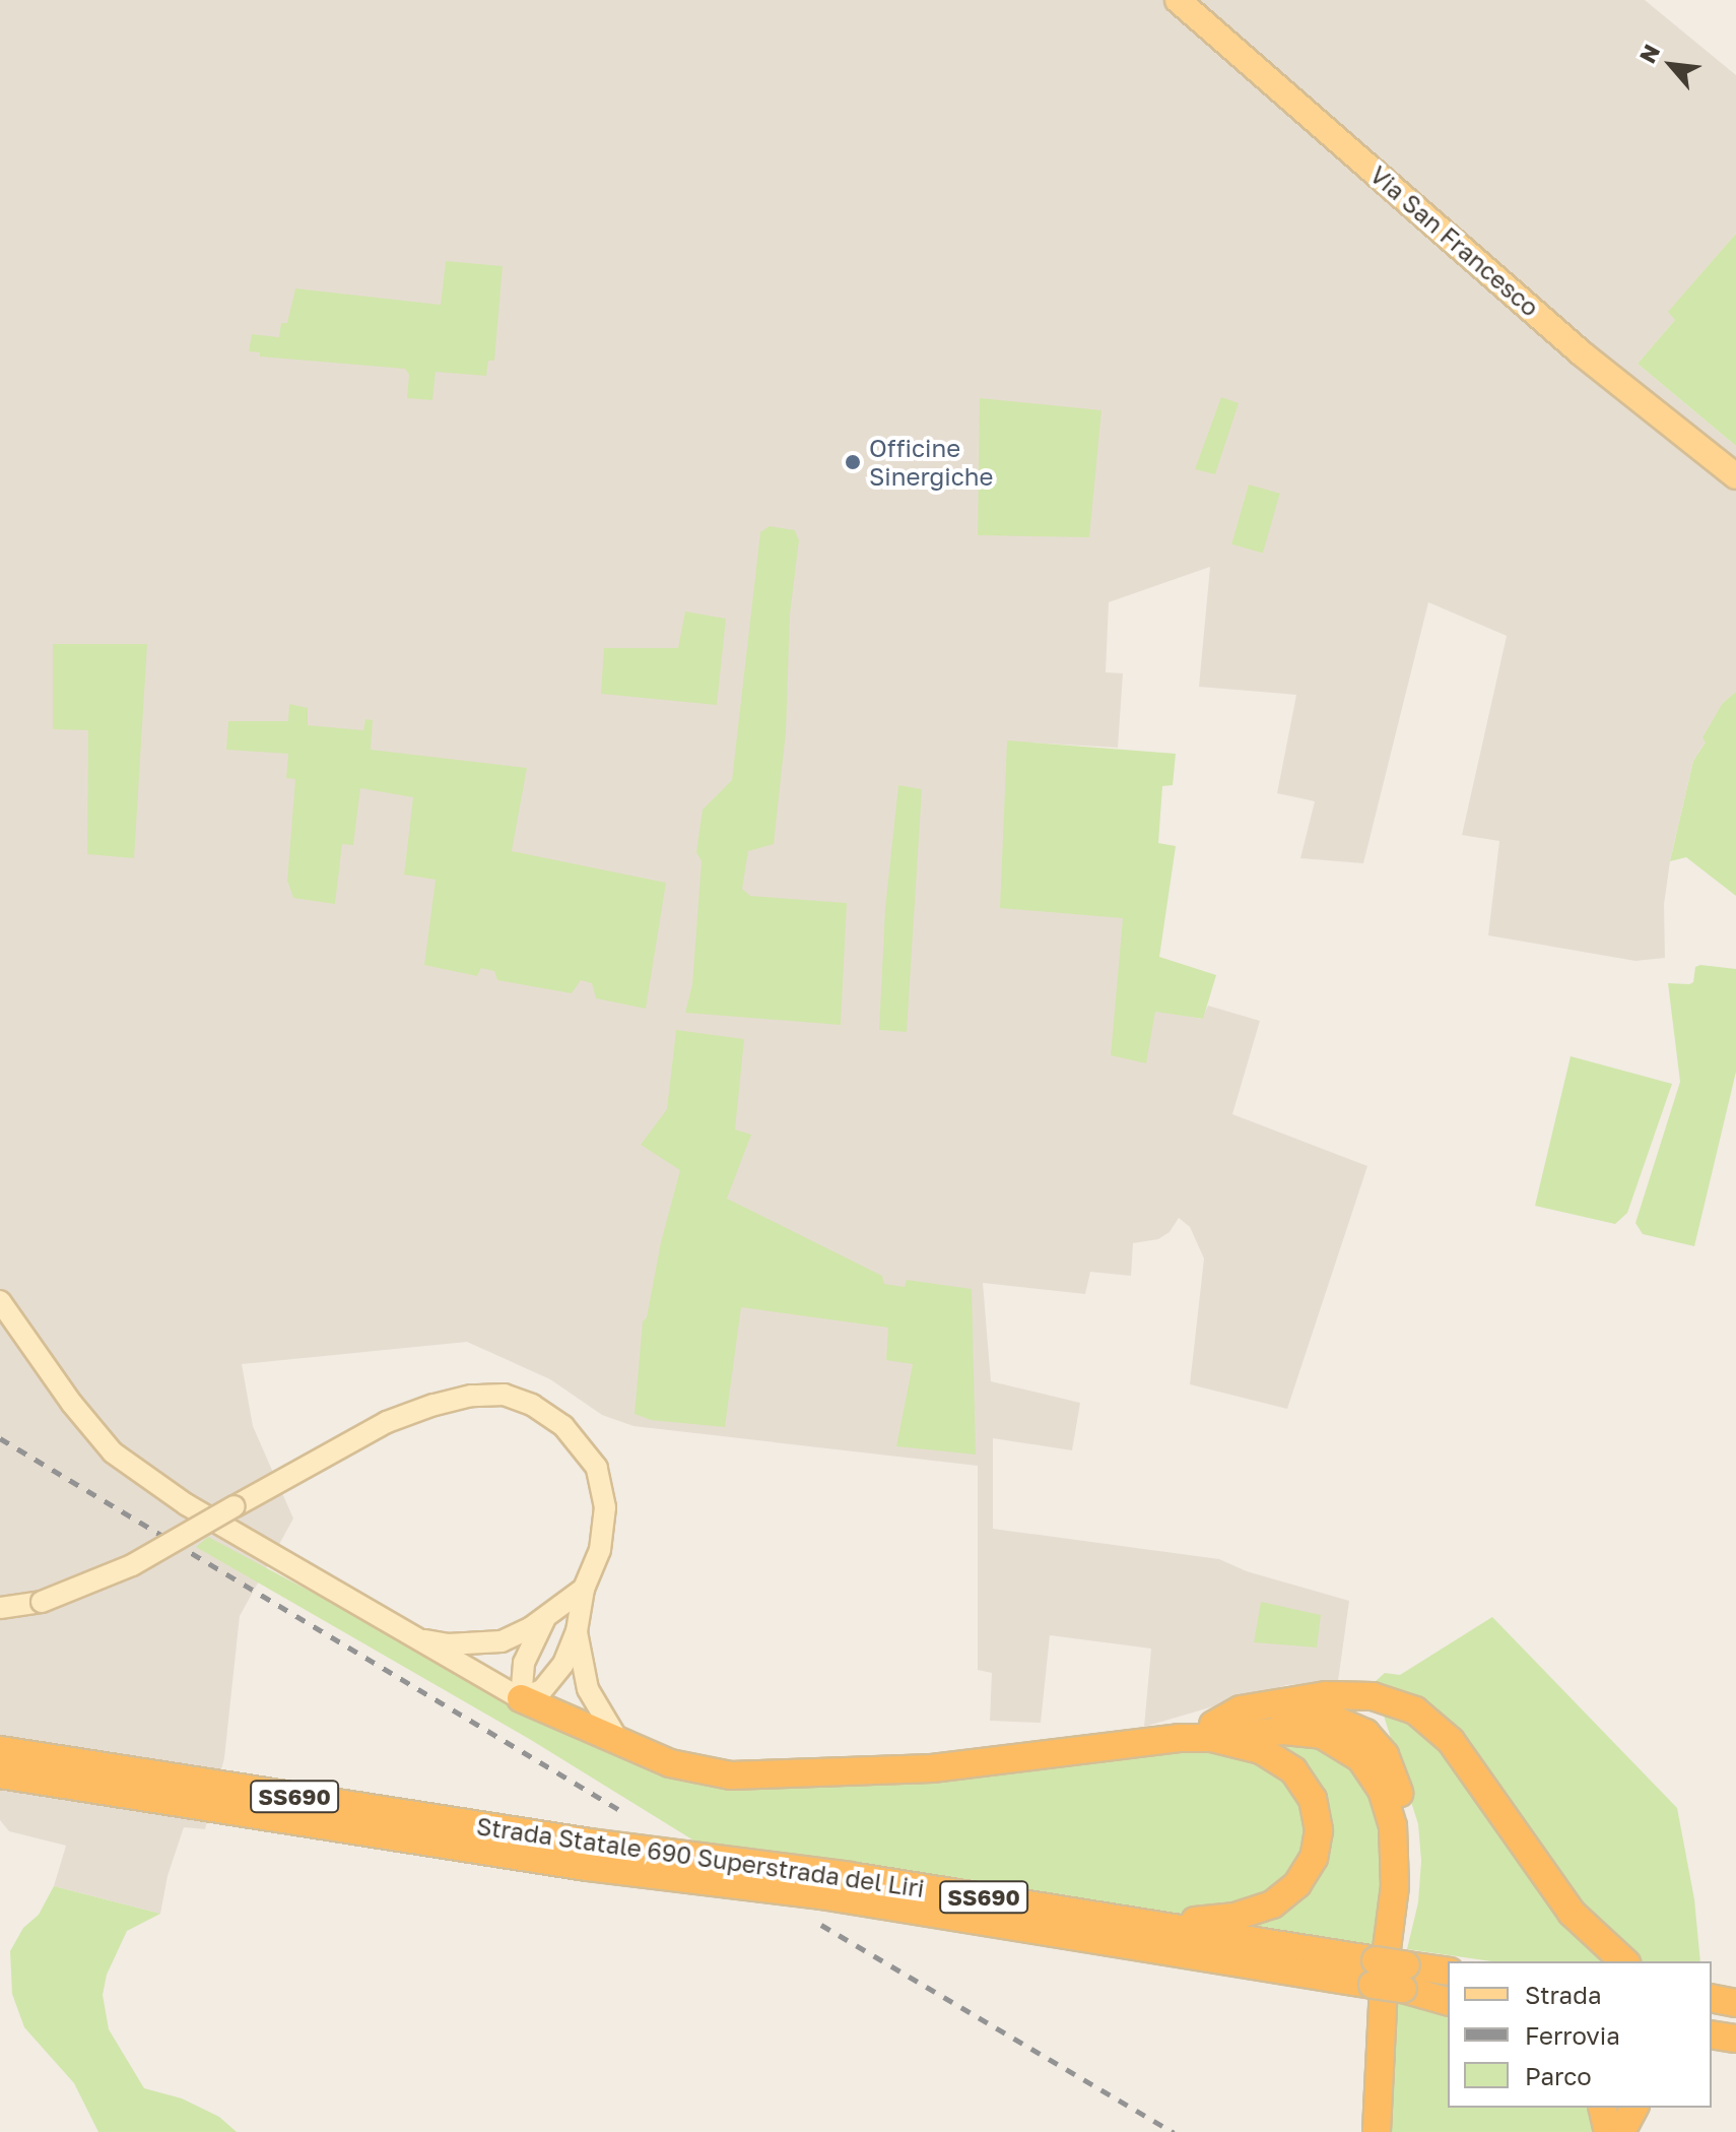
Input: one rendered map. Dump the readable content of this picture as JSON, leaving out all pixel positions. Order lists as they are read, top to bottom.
{
  "streets": {
    "highway": ["SS690", "Strada Statale 690 Superstrada del Liri"],
    "main road": ["Via San Francesco"]
  },
  "places": ["Officine Sinergiche"],
  "legend": ["Strada", "Ferrovia", "Parco"],
  "north": "top left"
}
